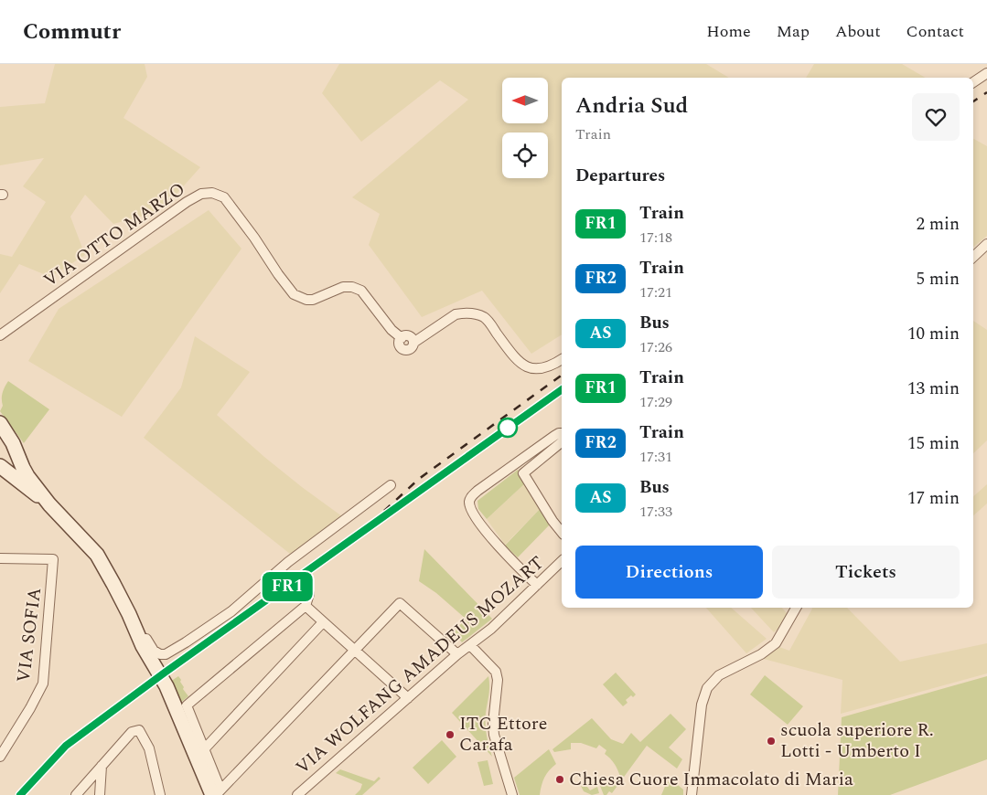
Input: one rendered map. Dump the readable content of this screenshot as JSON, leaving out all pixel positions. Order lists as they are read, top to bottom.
{
  "streets": {
    "street": ["VIA OTTO MARZO", "VIA SOFIA", "VIA WOLFANG AMADEUS MOZART"]
  },
  "places": ["ITC Ettore Carafa", "scuola superiore R. Lotti - Umberto I", "Chiesa Cuore Immacolato di Maria"],
  "north": "left",
  "page": {
    "header": "Commutr",
    "nav": [
      "Home",
      "Map",
      "About",
      "Contact"
    ],
    "on_map": "FR1",
    "heading": [
      ["Andria Sud", "Train"],
      "Departures"
    ],
    "list": [
      {
        "mark": "FR1",
        "name": "Train",
        "note": "17:18",
        "value": "2 min"
      },
      {
        "mark": "FR2",
        "name": "Train",
        "note": "17:21",
        "value": "5 min"
      },
      {
        "mark": "AS",
        "name": "Bus",
        "note": "17:26",
        "value": "10 min"
      },
      {
        "mark": "FR1",
        "name": "Train",
        "note": "17:29",
        "value": "13 min"
      },
      {
        "mark": "FR2",
        "name": "Train",
        "note": "17:31",
        "value": "15 min"
      },
      {
        "mark": "AS",
        "name": "Bus",
        "note": "17:33",
        "value": "17 min"
      }
    ],
    "buttons": ["Directions", "Tickets"]
  }
}
